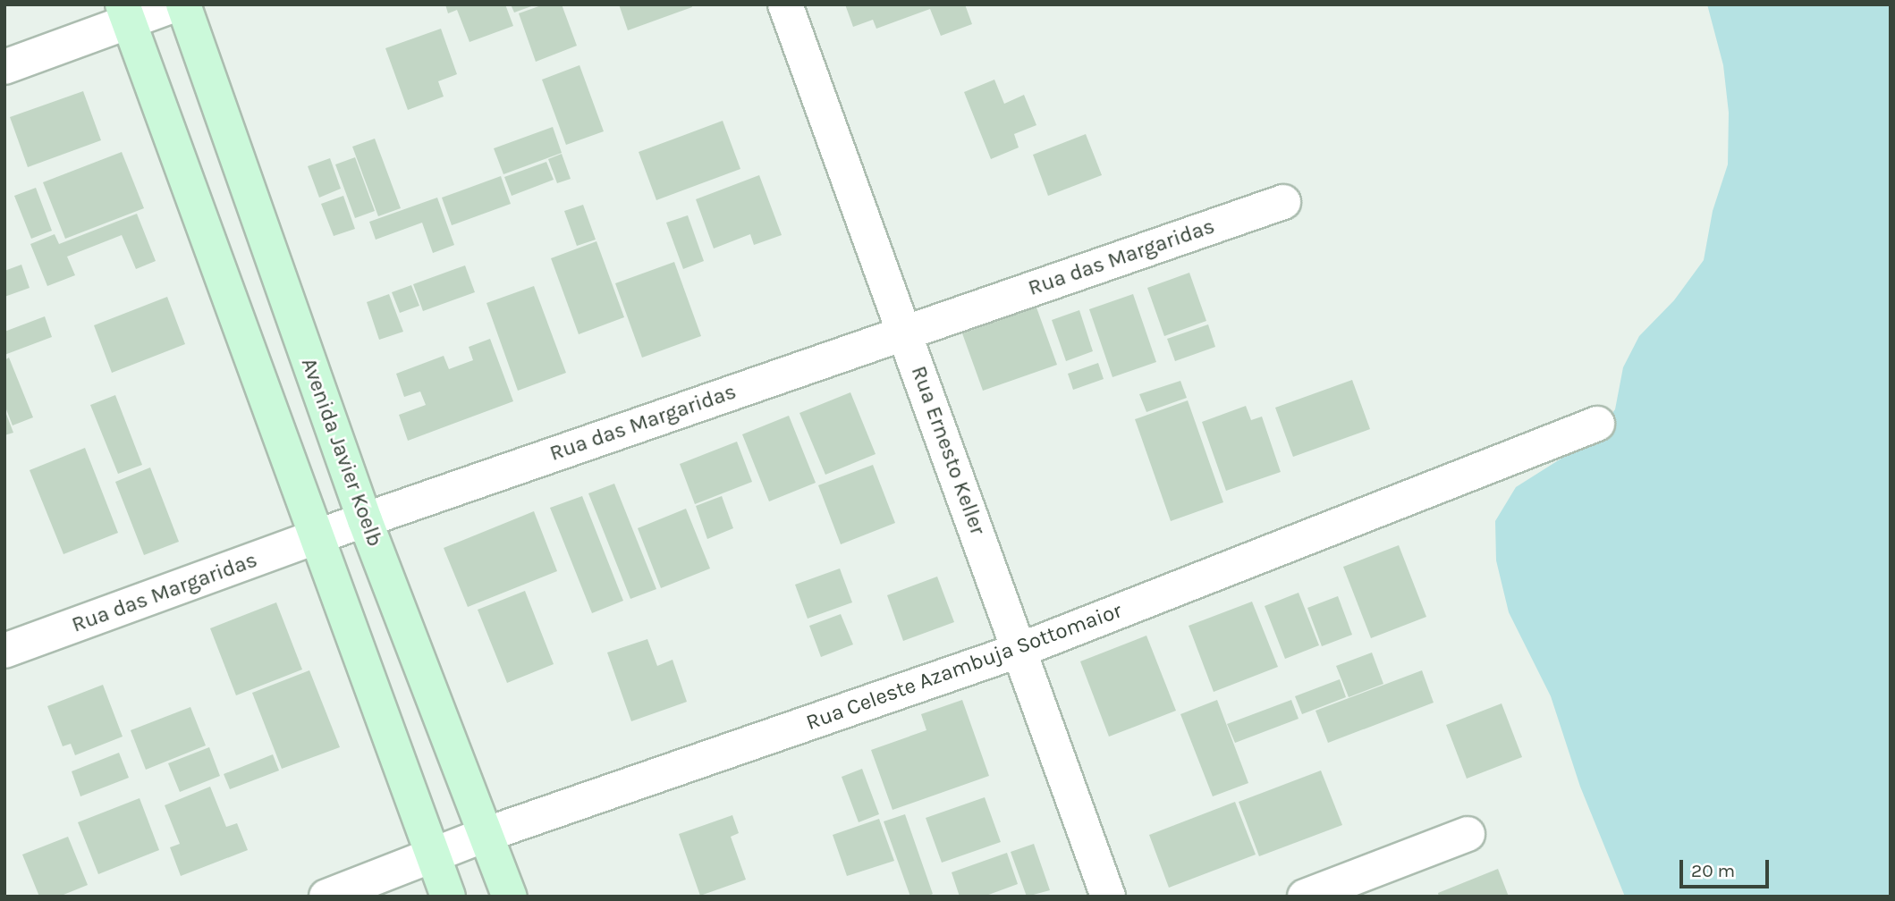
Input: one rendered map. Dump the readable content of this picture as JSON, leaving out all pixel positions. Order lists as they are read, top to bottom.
{
  "streets": {
    "street": [
      "Rua das Margaridas",
      "Rua Ernesto Keller",
      "Avenida Javier Koelb",
      "Rua Celeste Azambuja Sottomaior"
    ]
  },
  "crossings": [
    ["Rua das Margaridas", "Rua Ernesto Keller"],
    ["Rua das Margaridas", "Avenida Javier Koelb"],
    ["Rua Ernesto Keller", "Rua Celeste Azambuja Sottomaior"],
    ["Avenida Javier Koelb", "Rua Celeste Azambuja Sottomaior"]
  ],
  "scale_bar": "20 m"
}
